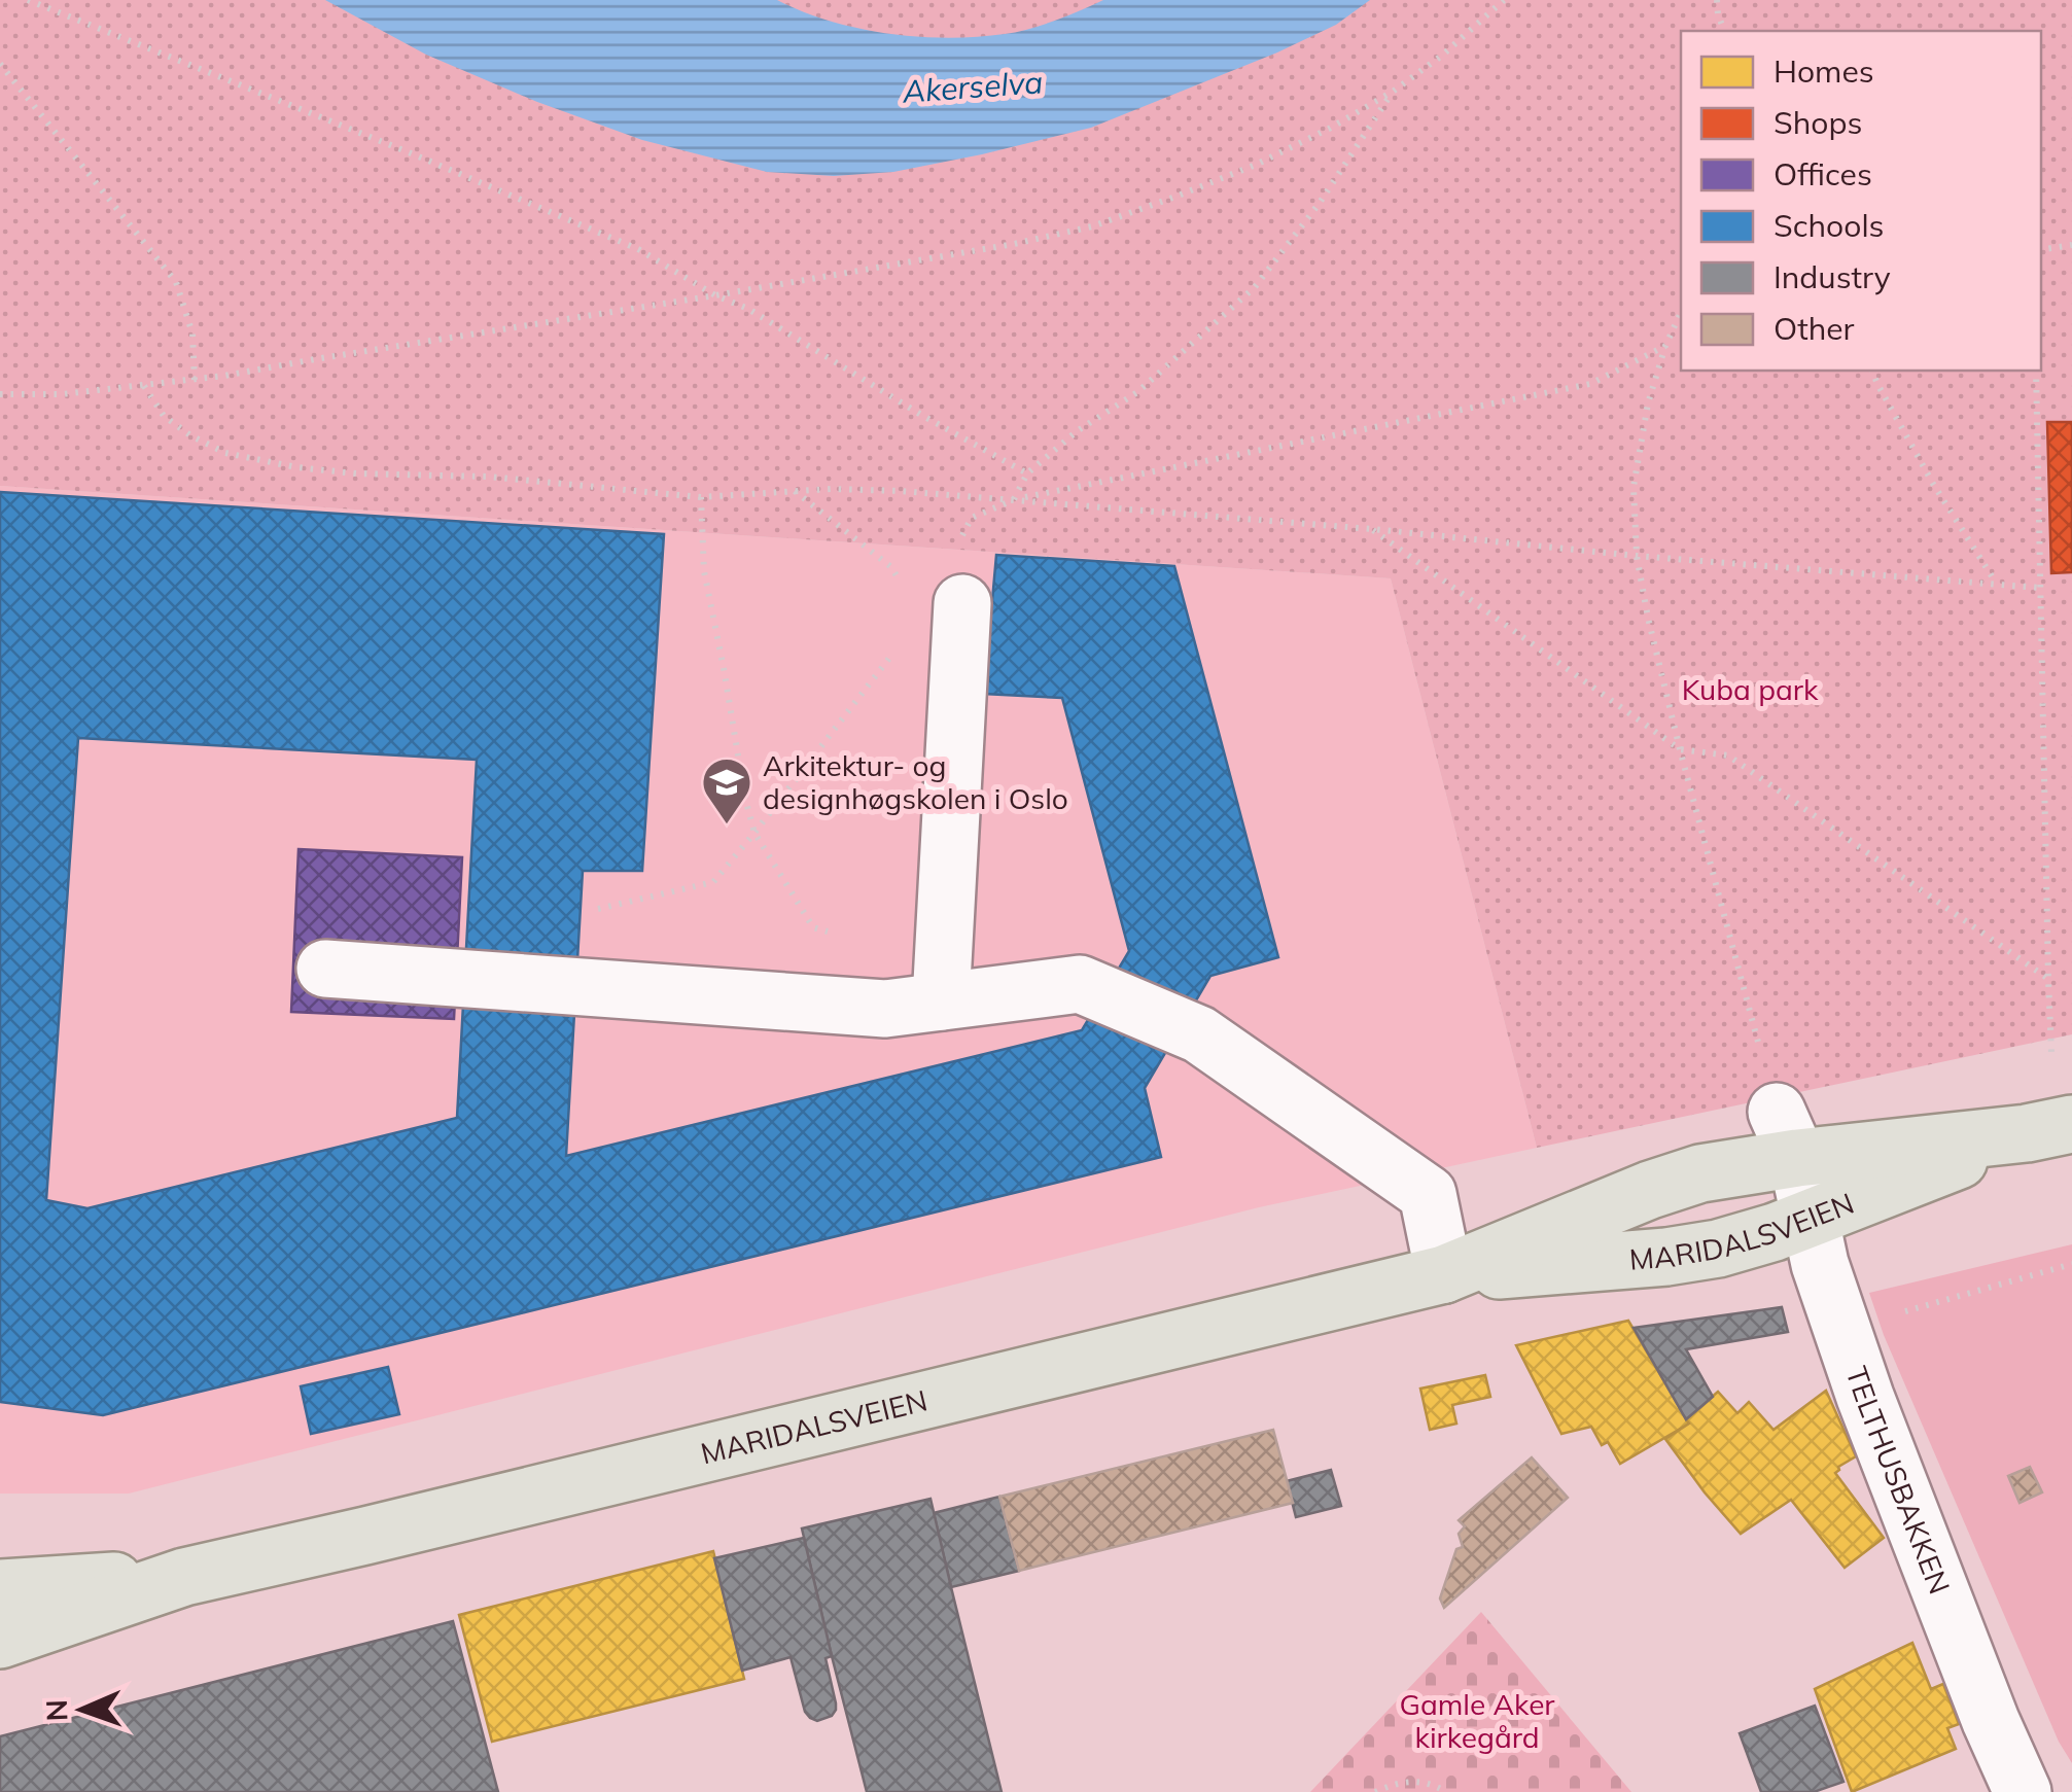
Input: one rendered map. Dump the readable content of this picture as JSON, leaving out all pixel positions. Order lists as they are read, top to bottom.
{
  "streets": {
    "main road": ["MARIDALSVEIEN"],
    "street": ["TELTHUSBAKKEN"]
  },
  "crossings": [
    ["MARIDALSVEIEN", "TELTHUSBAKKEN"]
  ],
  "water": ["Akerselva"],
  "parks": ["Kuba park", "Gamle Aker kirkegård"],
  "places": {
    "school or university": ["Arkitektur- og designhøgskolen i Oslo"]
  },
  "legend": [
    "Homes",
    "Shops",
    "Offices",
    "Schools",
    "Industry",
    "Other"
  ],
  "north": "left"
}
